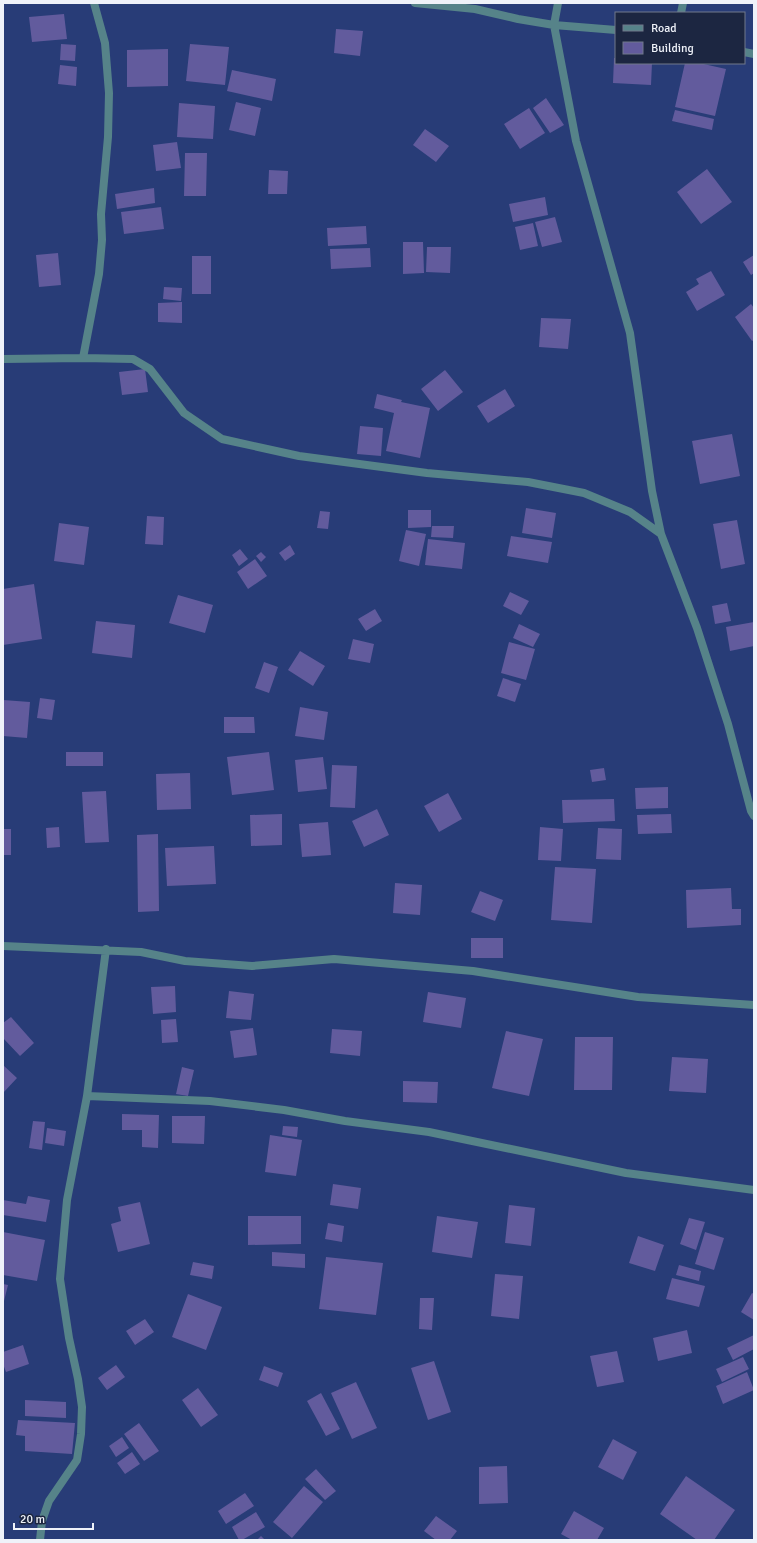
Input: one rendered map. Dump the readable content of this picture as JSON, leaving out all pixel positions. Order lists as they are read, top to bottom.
{
  "legend": ["Road", "Building"],
  "scale_bar": "20 m"
}
